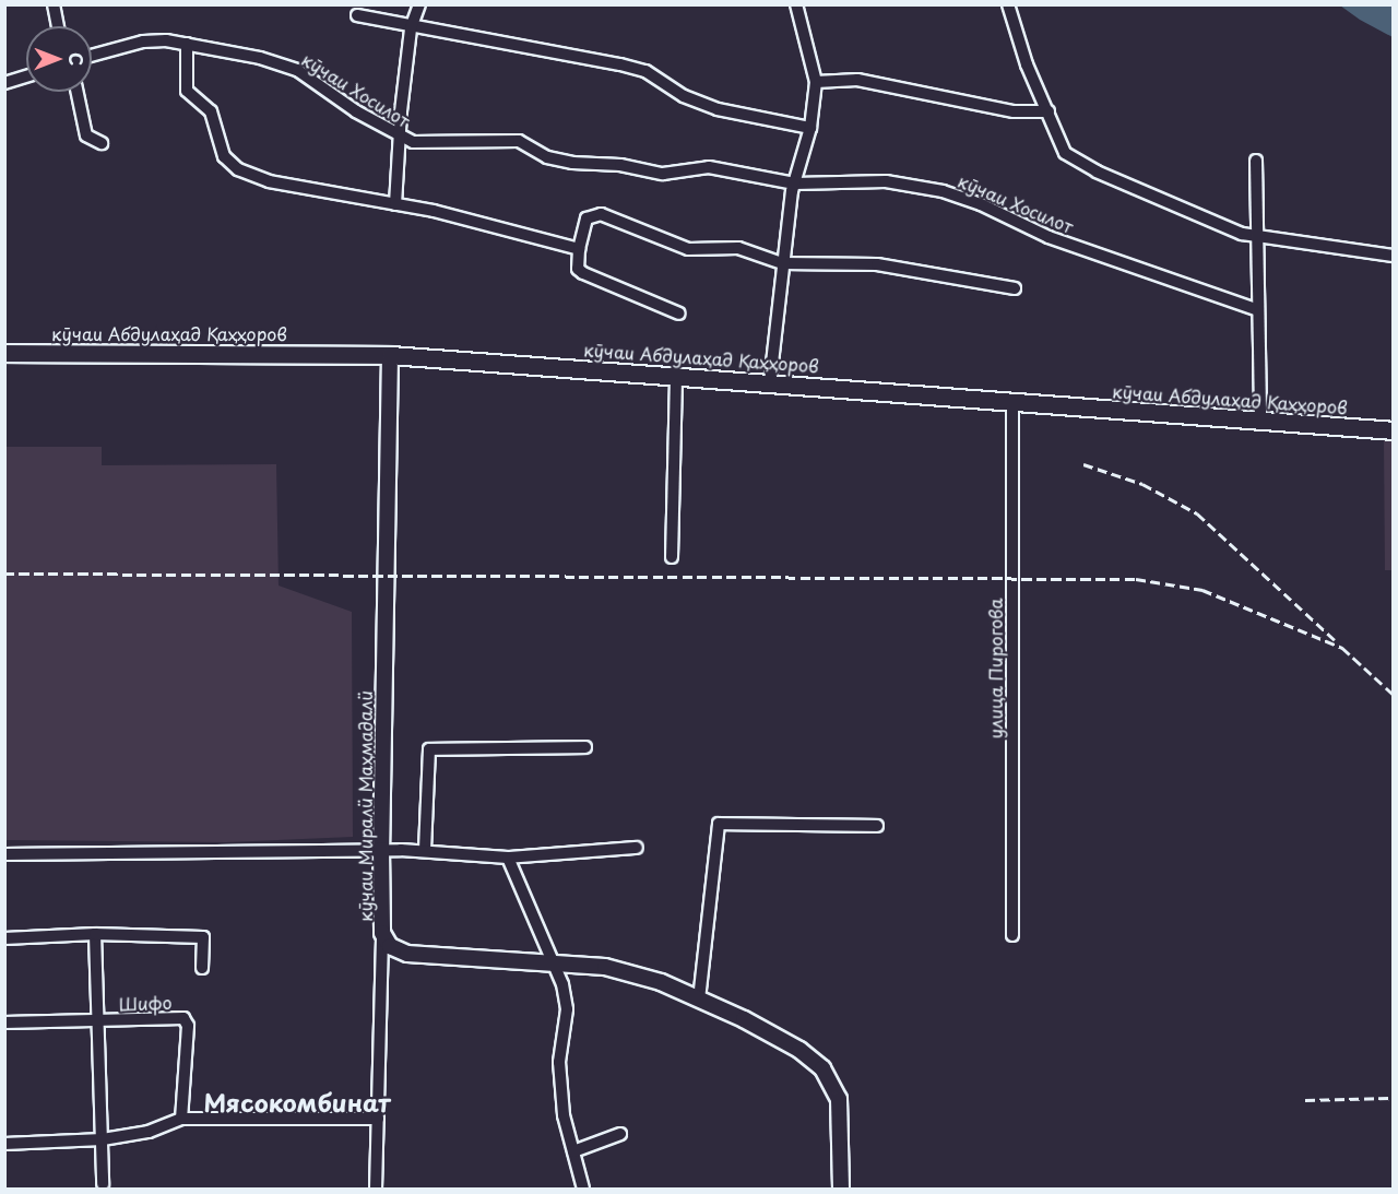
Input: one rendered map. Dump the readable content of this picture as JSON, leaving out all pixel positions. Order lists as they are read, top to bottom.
{
  "streets": {
    "main road": ["кӯчаи Абдулаҳад Қаҳҳоров"],
    "street": [
      "кӯчаи Хосилот",
      "улица Пирогова",
      "кӯчаи Миралӣ Маҳмадалӣ",
      "Шифо"
    ]
  },
  "crossings": [
    ["кӯчаи Абдулаҳад Қаҳҳоров", "улица Пирогова"],
    ["кӯчаи Абдулаҳад Қаҳҳоров", "кӯчаи Миралӣ Маҳмадалӣ"]
  ],
  "districts": ["Мясокомбинат"],
  "north": "right"
}
